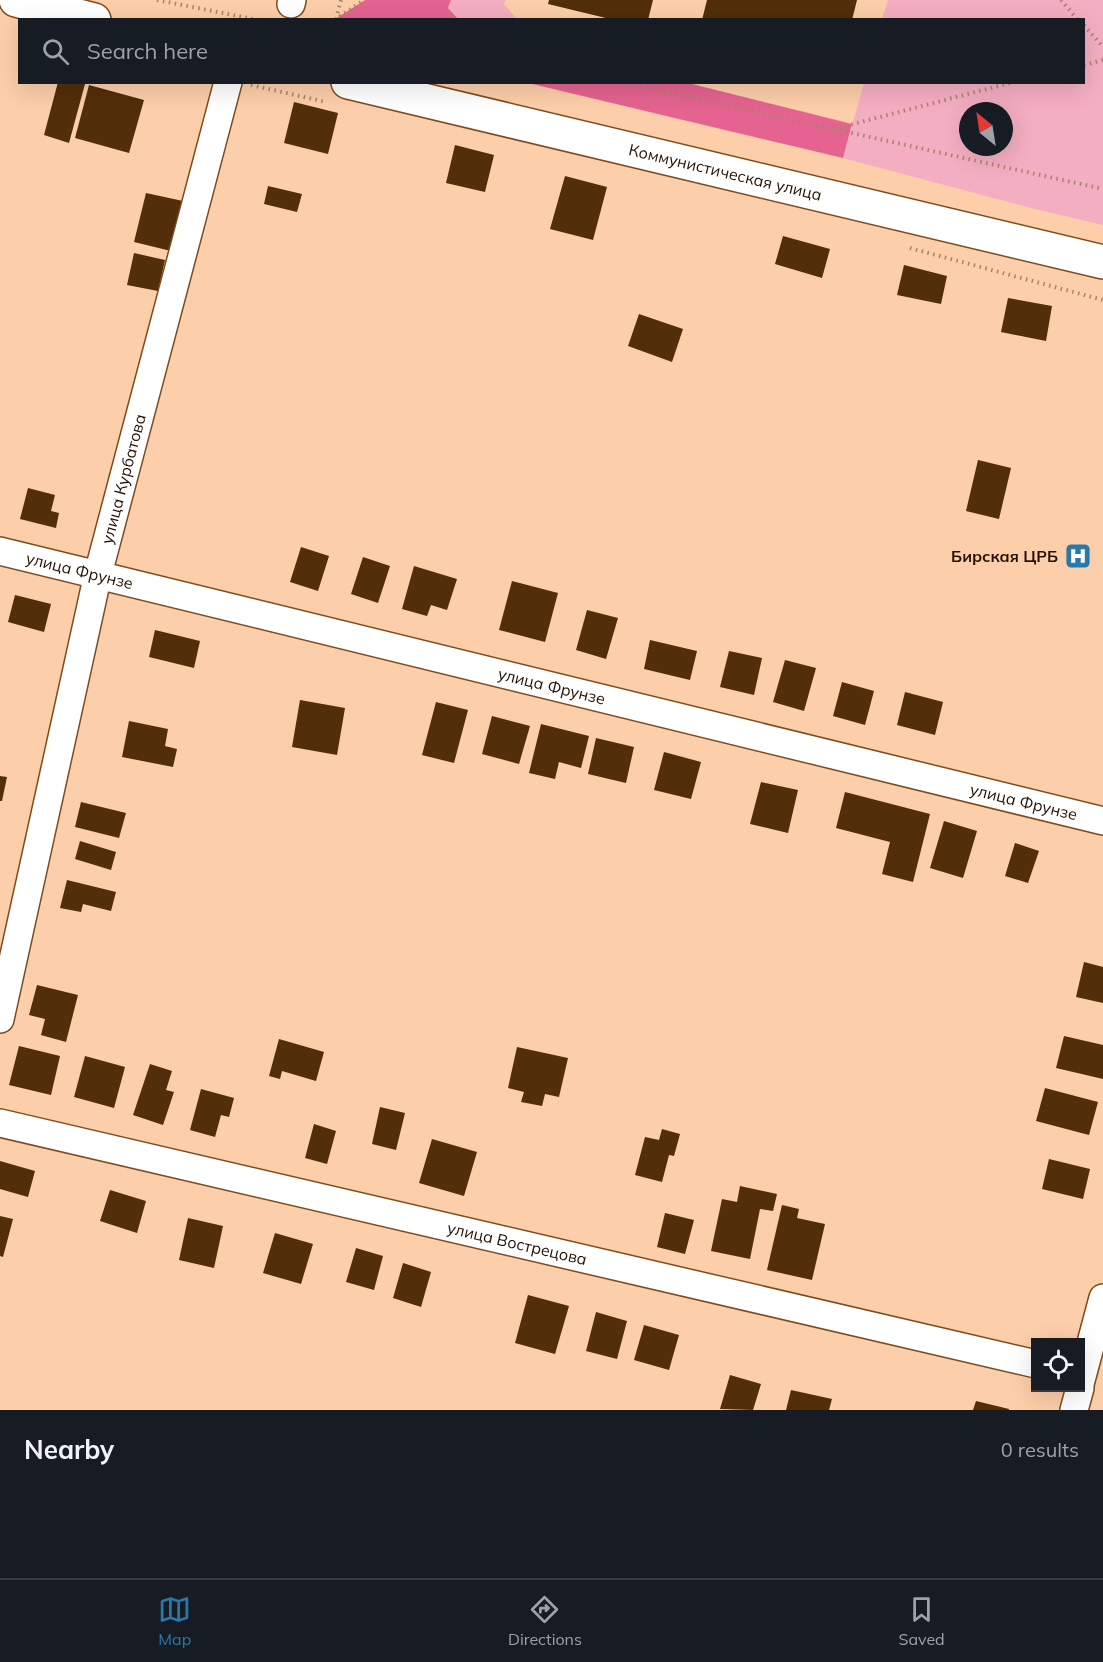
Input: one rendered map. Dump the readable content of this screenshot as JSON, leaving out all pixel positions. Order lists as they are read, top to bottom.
{
  "streets": {
    "street": [
      "Коммунистическая улица",
      "улица Курбатова",
      "улица Фрунзе",
      "улица Вострецова"
    ]
  },
  "crossings": [
    ["улица Курбатова", "улица Фрунзе"]
  ],
  "places": {
    "hospital": ["Бирская ЦРБ"]
  },
  "north": "top left",
  "page": {
    "search": "Search here",
    "heading": ["Nearby", "0 results"],
    "nav": ["Map", "Directions", "Saved"]
  }
}
